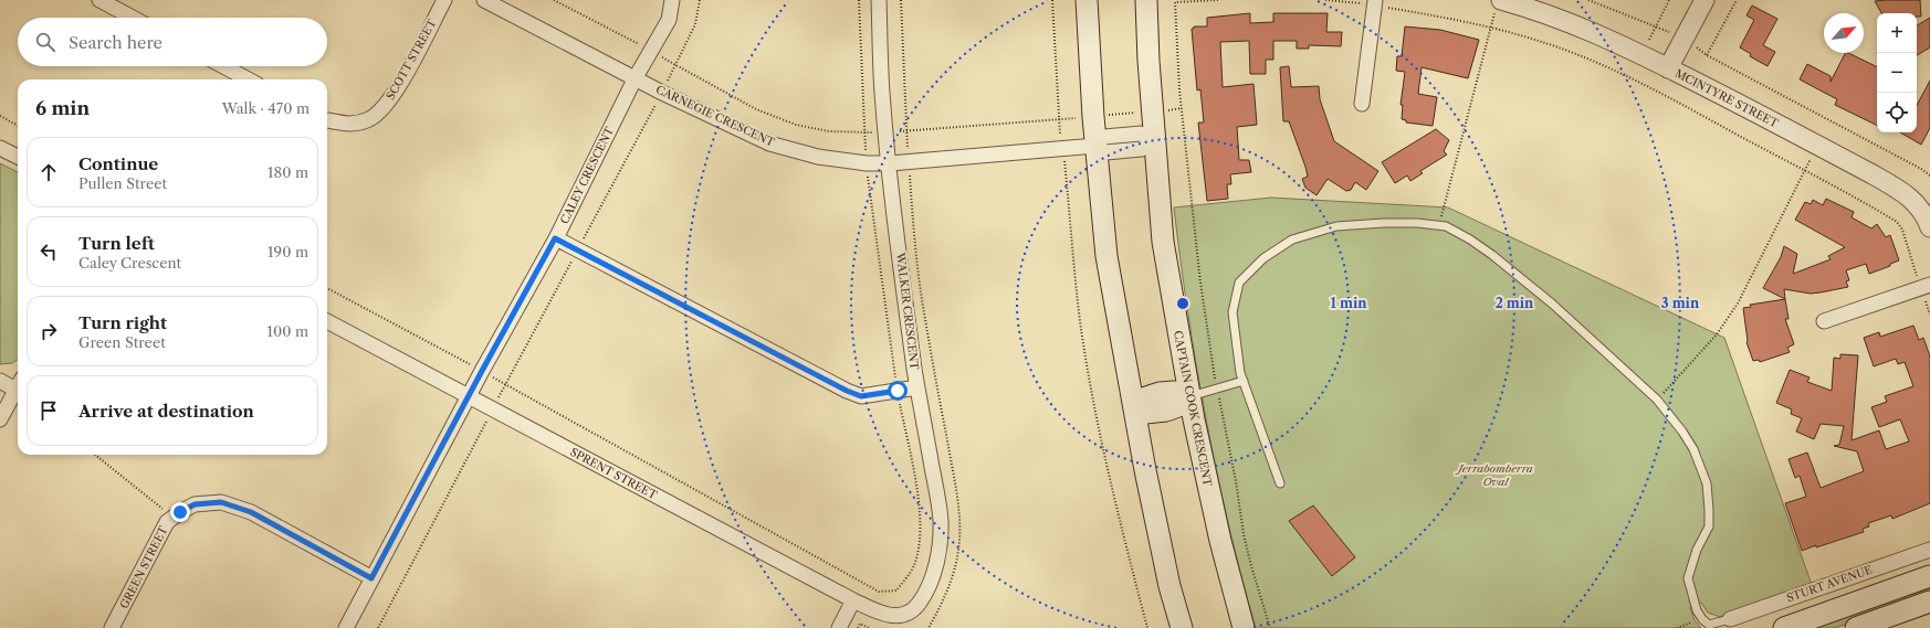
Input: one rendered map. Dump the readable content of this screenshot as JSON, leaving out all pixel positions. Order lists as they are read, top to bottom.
{
  "streets": {
    "main road": ["CAPTAIN COOK CRESCENT"],
    "street": [
      "SCOTT STREET",
      "MCINTYRE STREET",
      "CARNEGIE CRESCENT",
      "CALEY CRESCENT",
      "WALKER CRESCENT",
      "SPRENT STREET",
      "GREEN STREET",
      "STURT AVENUE"
    ]
  },
  "crossings": [
    ["CARNEGIE CRESCENT", "CALEY CRESCENT"],
    ["CARNEGIE CRESCENT", "WALKER CRESCENT"],
    ["CARNEGIE CRESCENT", "CAPTAIN COOK CRESCENT"],
    ["CALEY CRESCENT", "SPRENT STREET"],
    ["CALEY CRESCENT", "GREEN STREET"],
    ["WALKER CRESCENT", "SPRENT STREET"]
  ],
  "parks": ["Jerrabomberra Oval"],
  "north": "top right",
  "page": {
    "map_buttons": ["+", "−"],
    "search": "Search here",
    "heading": ["6 min", "Walk · 470 m"],
    "list": [
      ["Continue", "Pullen Street", "180 m"],
      ["Turn left", "Caley Crescent", "190 m"],
      ["Turn right", "Green Street", "100 m"],
      "Arrive at destination"
    ]
  },
  "rings": ["1 min", "2 min", "3 min"]
}
